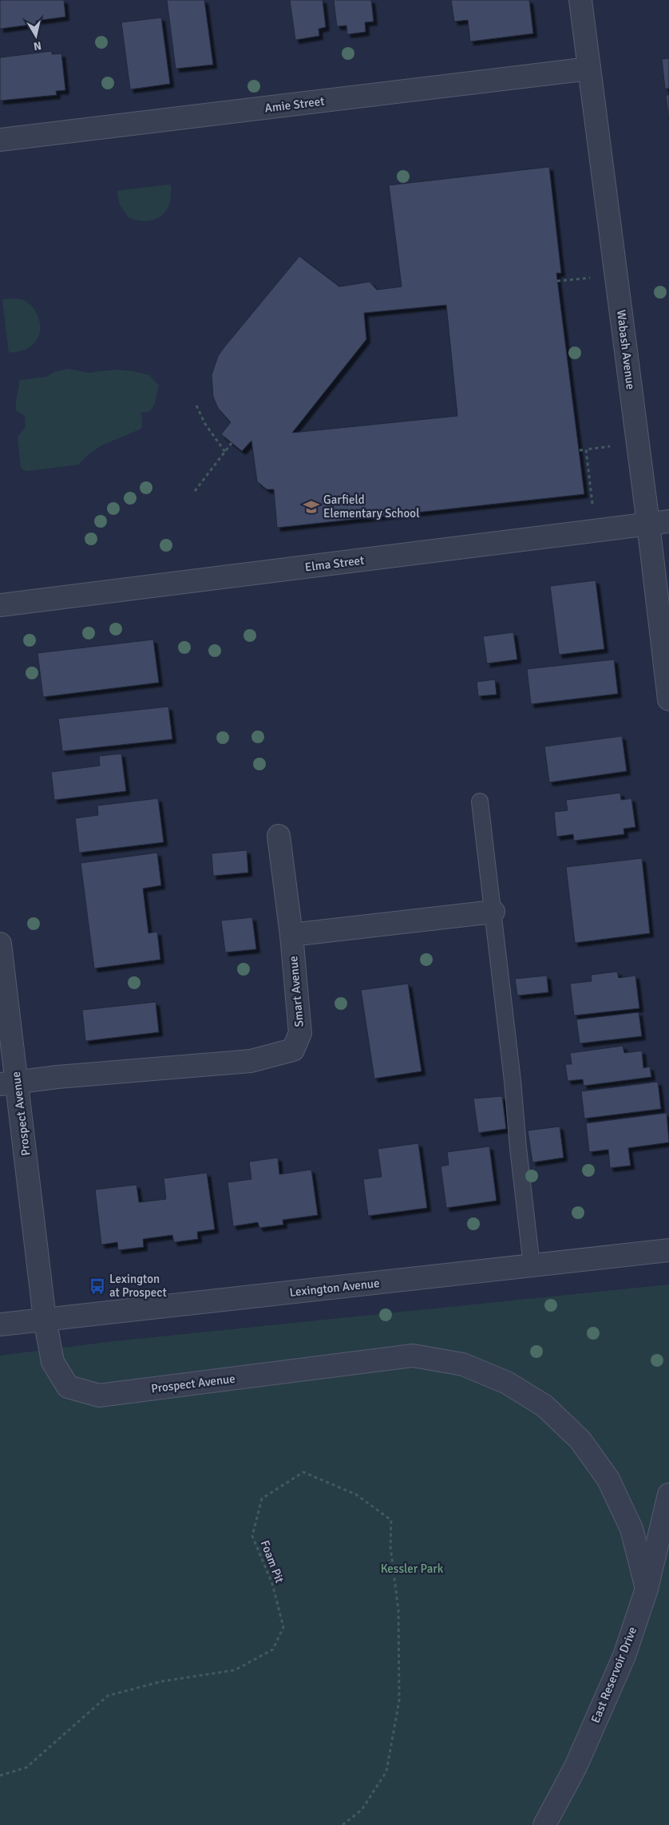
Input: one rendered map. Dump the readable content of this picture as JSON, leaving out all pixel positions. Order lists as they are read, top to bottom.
{
  "streets": {
    "street": [
      "Amie Street",
      "Wabash Avenue",
      "Elma Street",
      "Smart Avenue",
      "Prospect Avenue",
      "Lexington Avenue",
      "East Reservoir Drive"
    ],
    "path": ["Foam Pit"]
  },
  "crossings": [
    ["Amie Street", "Wabash Avenue"],
    ["Wabash Avenue", "Elma Street"],
    ["Smart Avenue", "Prospect Avenue"],
    ["Prospect Avenue", "Lexington Avenue"],
    ["Prospect Avenue", "East Reservoir Drive"]
  ],
  "parks": ["Kessler Park"],
  "places": {
    "school or university": ["Garfield Elementary School"],
    "bus stop": ["Lexington at Prospect"]
  },
  "north": "bottom"
}
